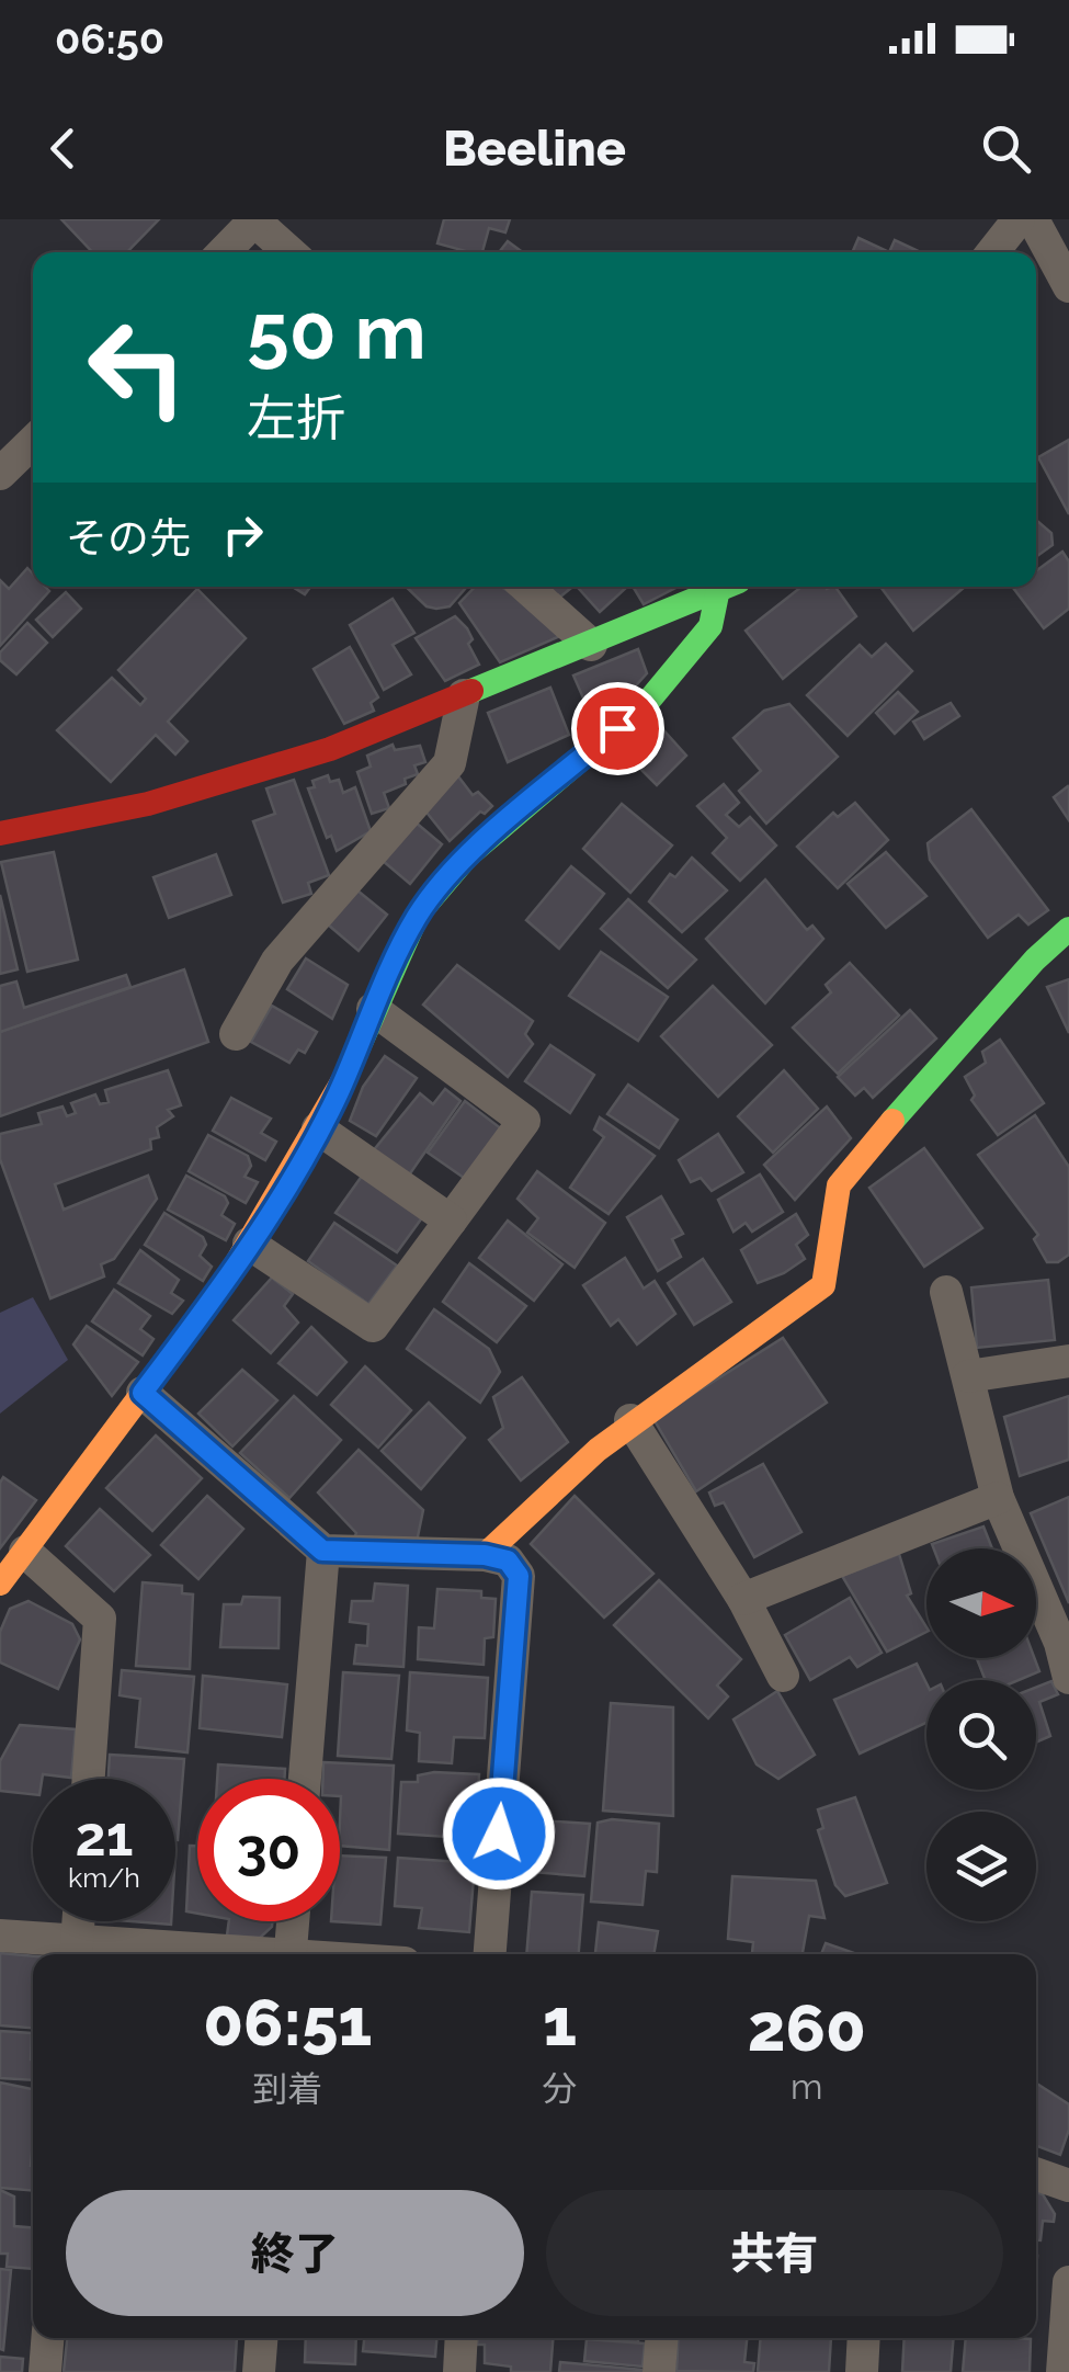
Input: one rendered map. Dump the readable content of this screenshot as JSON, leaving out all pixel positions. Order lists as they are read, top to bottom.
{
  "north": "right",
  "page": {
    "status": "06:50",
    "header": "Beeline",
    "turn": ["50 m", "左折"],
    "then": "その先",
    "speed": "21 km/h",
    "limit": "30",
    "eta": [
      "06:51",
      "到着",
      "1",
      "分",
      "260",
      "m"
    ],
    "buttons": ["終了", "共有"]
  }
}
